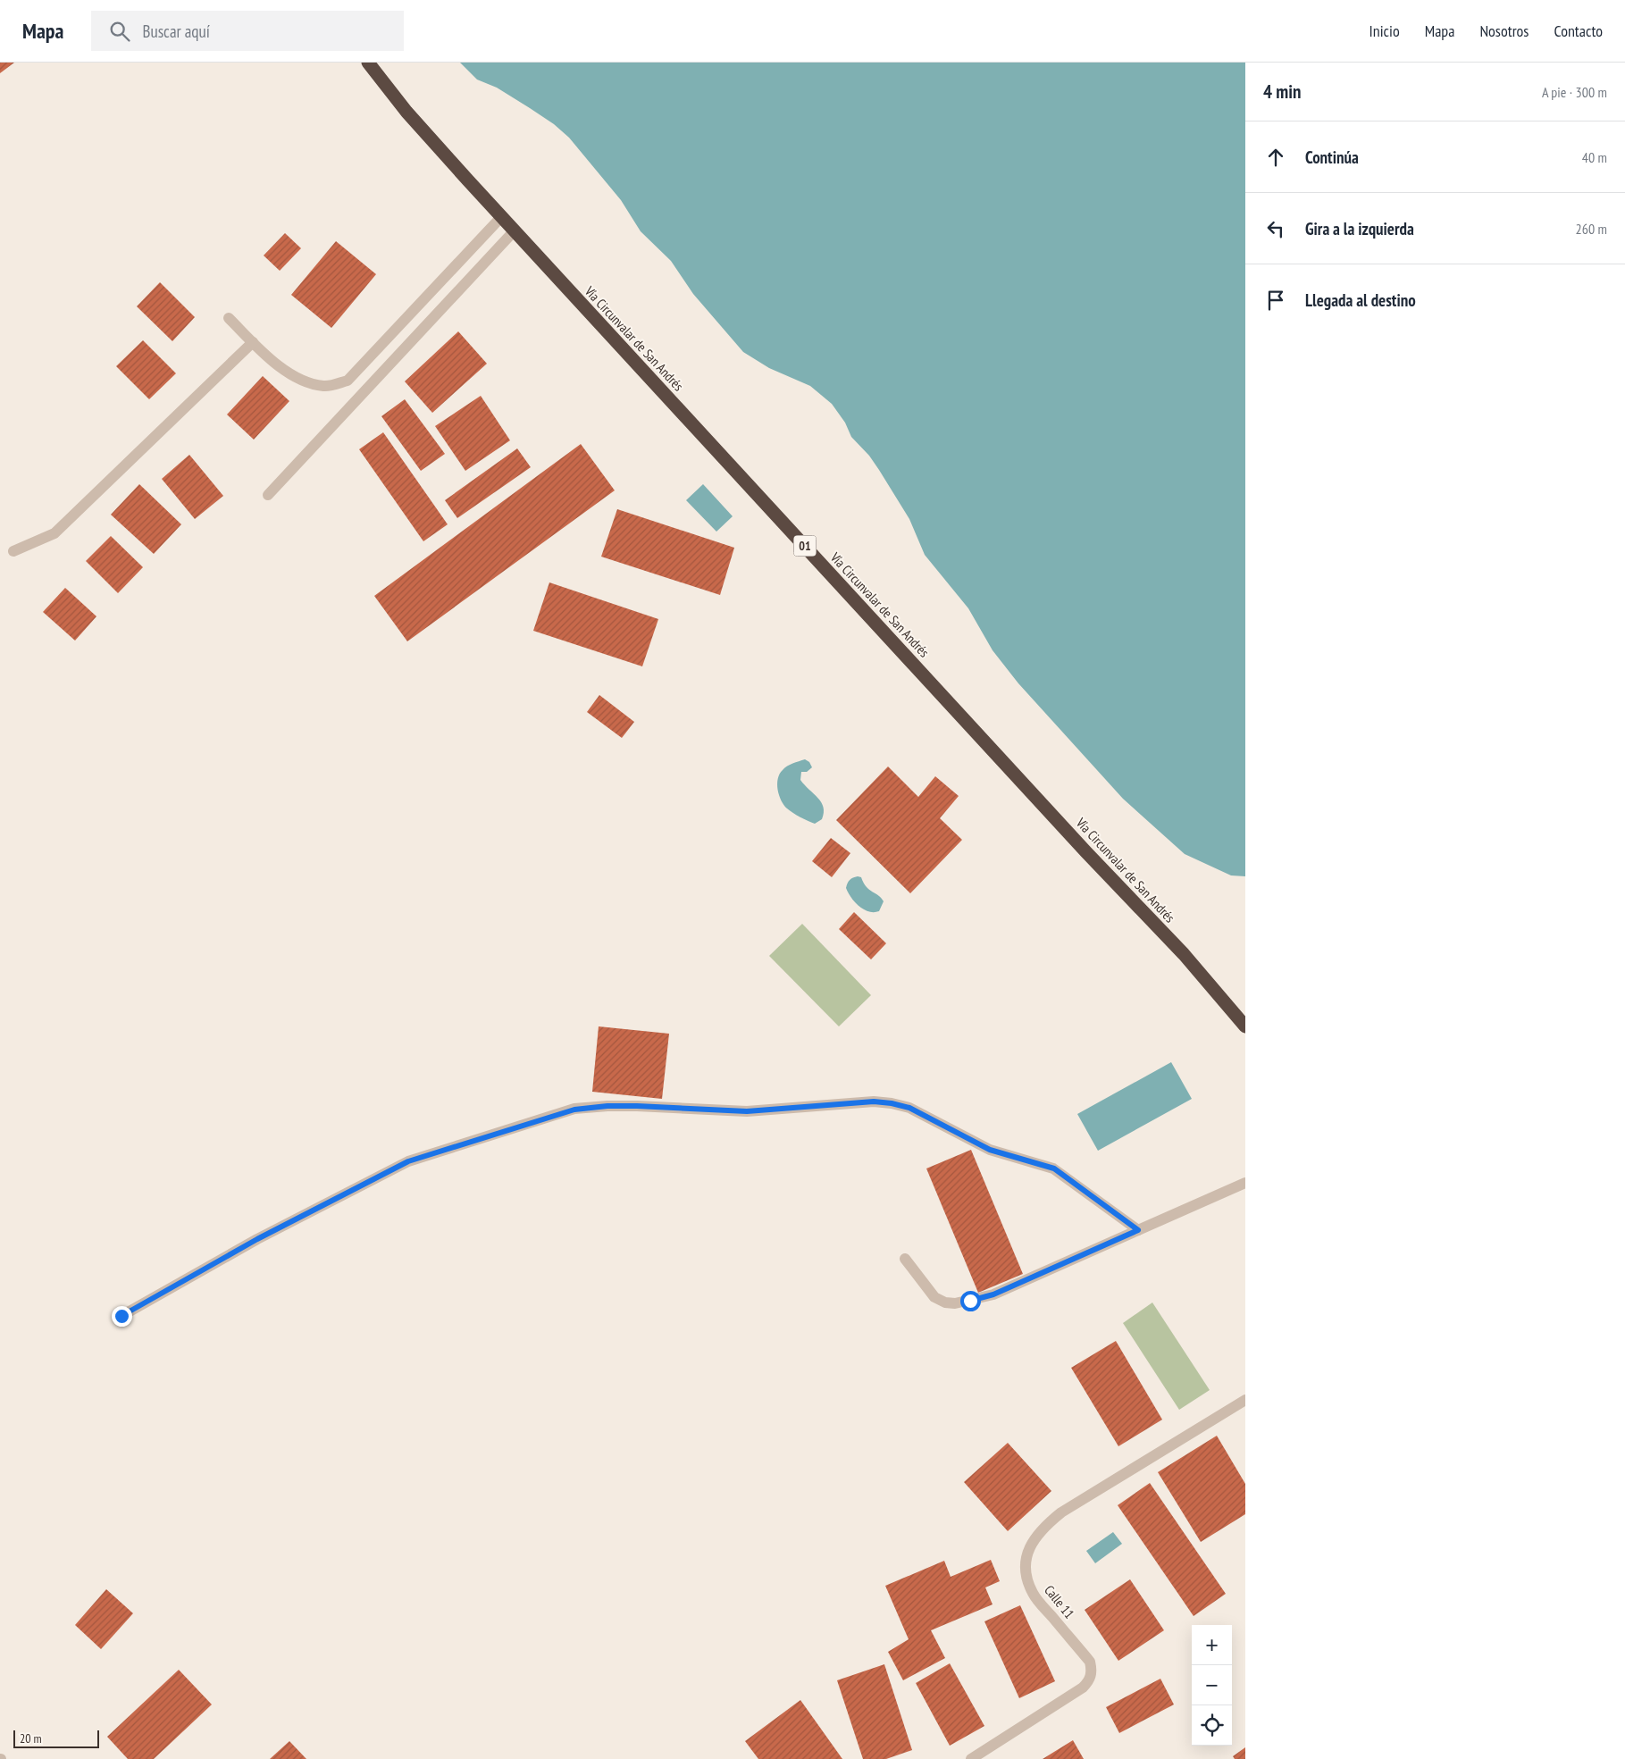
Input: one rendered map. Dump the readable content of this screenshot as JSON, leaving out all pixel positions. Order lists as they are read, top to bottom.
{
  "streets": {
    "highway": ["Vía Circunvalar de San Andrés", "01"],
    "street": ["Calle 11"]
  },
  "scale_bar": "20 m",
  "page": {
    "header": "Mapa",
    "search": "Buscar aquí",
    "nav": [
      "Inicio",
      "Mapa",
      "Nosotros",
      "Contacto"
    ],
    "heading": ["4 min", "A pie · 300 m"],
    "list": [
      ["Continúa", "40 m"],
      ["Gira a la izquierda", "260 m"],
      "Llegada al destino"
    ],
    "map_buttons": ["+", "−"],
    "scale": "20 m"
  }
}
